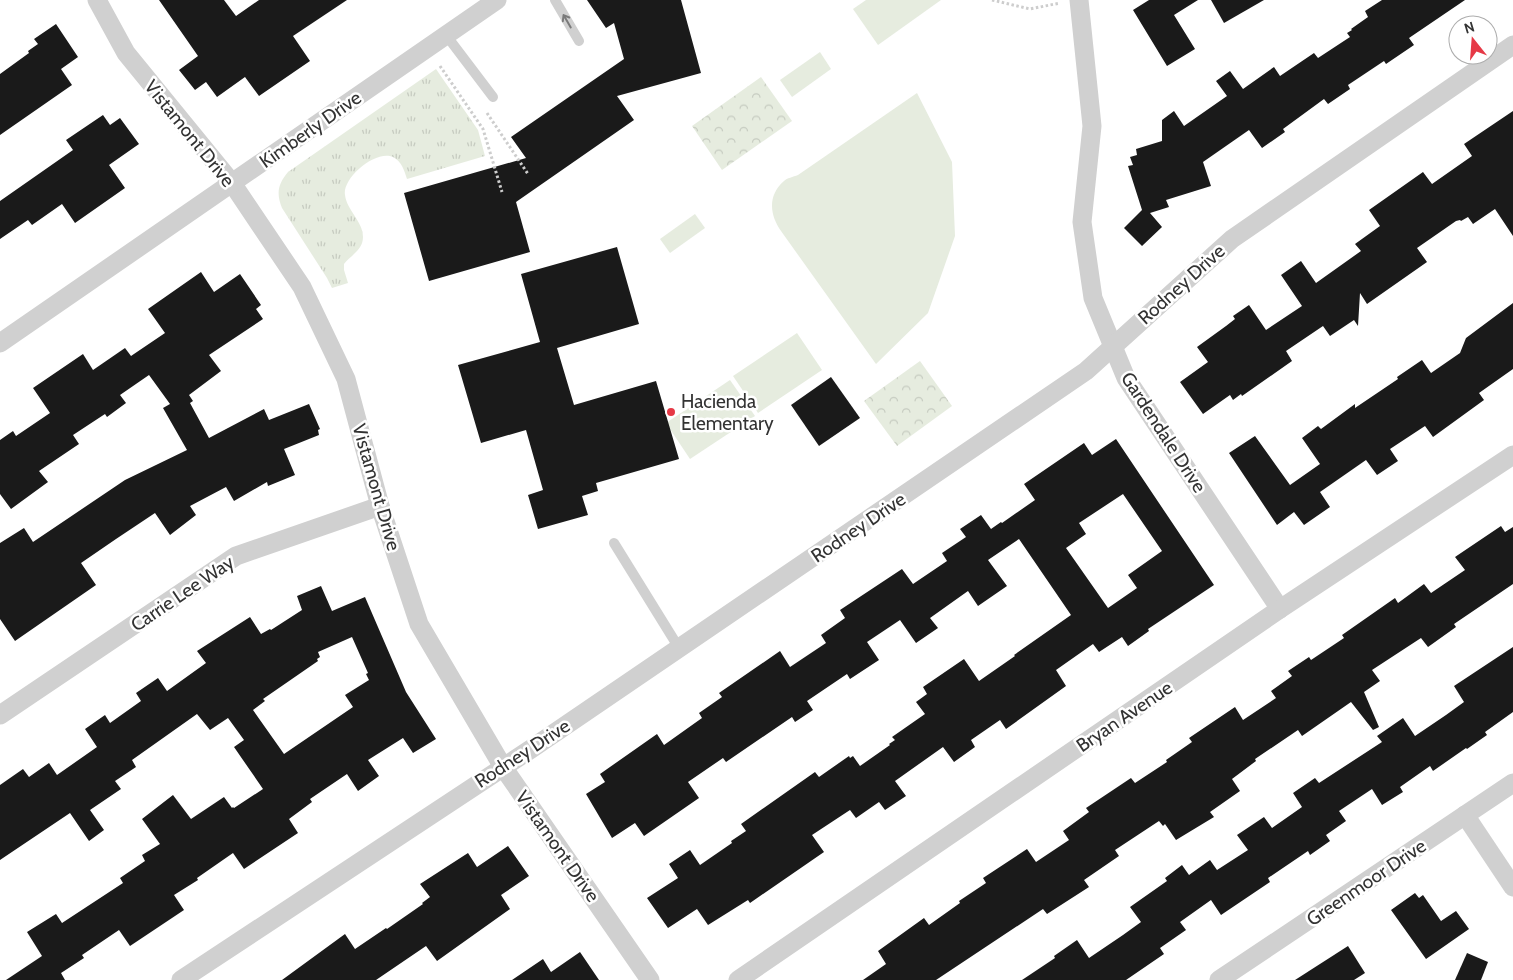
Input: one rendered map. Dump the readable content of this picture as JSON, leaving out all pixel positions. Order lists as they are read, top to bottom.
{
  "streets": {
    "street": [
      "Kimberly Drive",
      "Vistamont Drive",
      "Rodney Drive",
      "Gardendale Drive",
      "Carrie Lee Way",
      "Bryan Avenue",
      "Greenmoor Drive"
    ]
  },
  "crossings": [
    ["Kimberly Drive", "Vistamont Drive"],
    ["Vistamont Drive", "Rodney Drive"],
    ["Vistamont Drive", "Carrie Lee Way"],
    ["Rodney Drive", "Gardendale Drive"],
    ["Gardendale Drive", "Bryan Avenue"]
  ],
  "places": ["Hacienda Elementary"],
  "north": "top"
}
